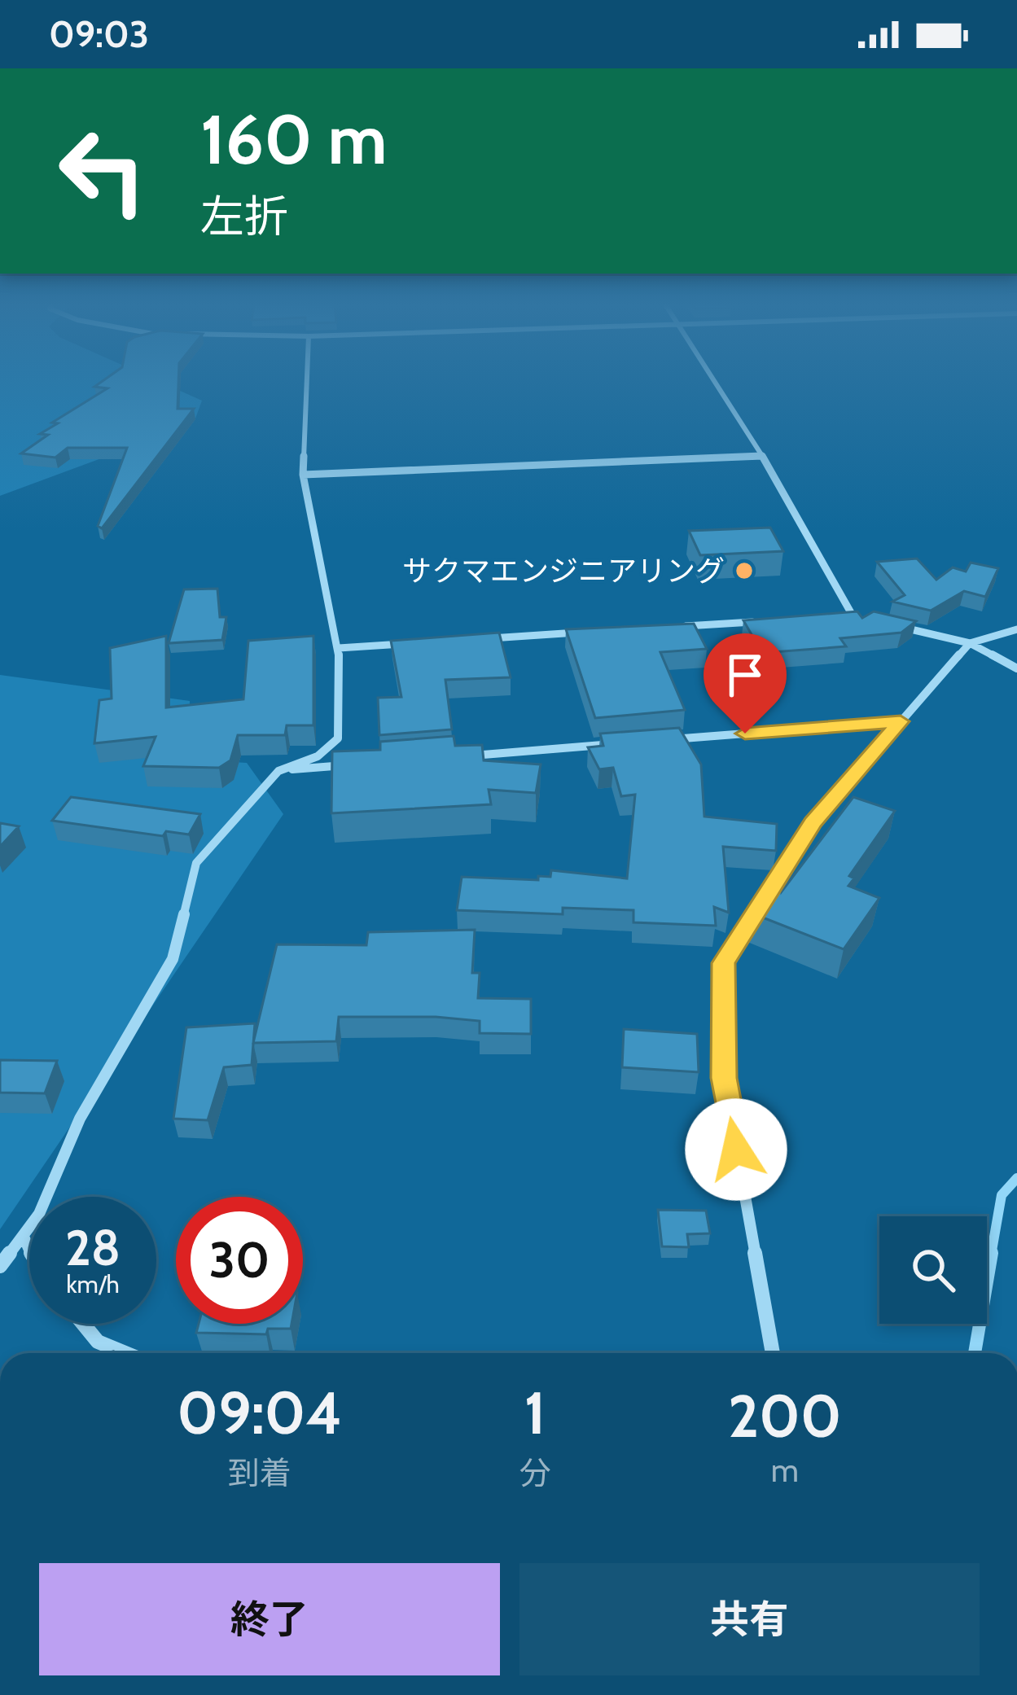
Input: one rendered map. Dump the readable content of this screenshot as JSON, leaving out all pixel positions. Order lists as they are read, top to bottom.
{
  "places": ["サクマエンジニアリング"],
  "page": {
    "status": "09:03",
    "turn": ["160 m", "左折"],
    "speed": "28 km/h",
    "limit": "30",
    "eta": [
      "09:04",
      "到着",
      "1",
      "分",
      "200",
      "m"
    ],
    "buttons": ["終了", "共有"]
  }
}
